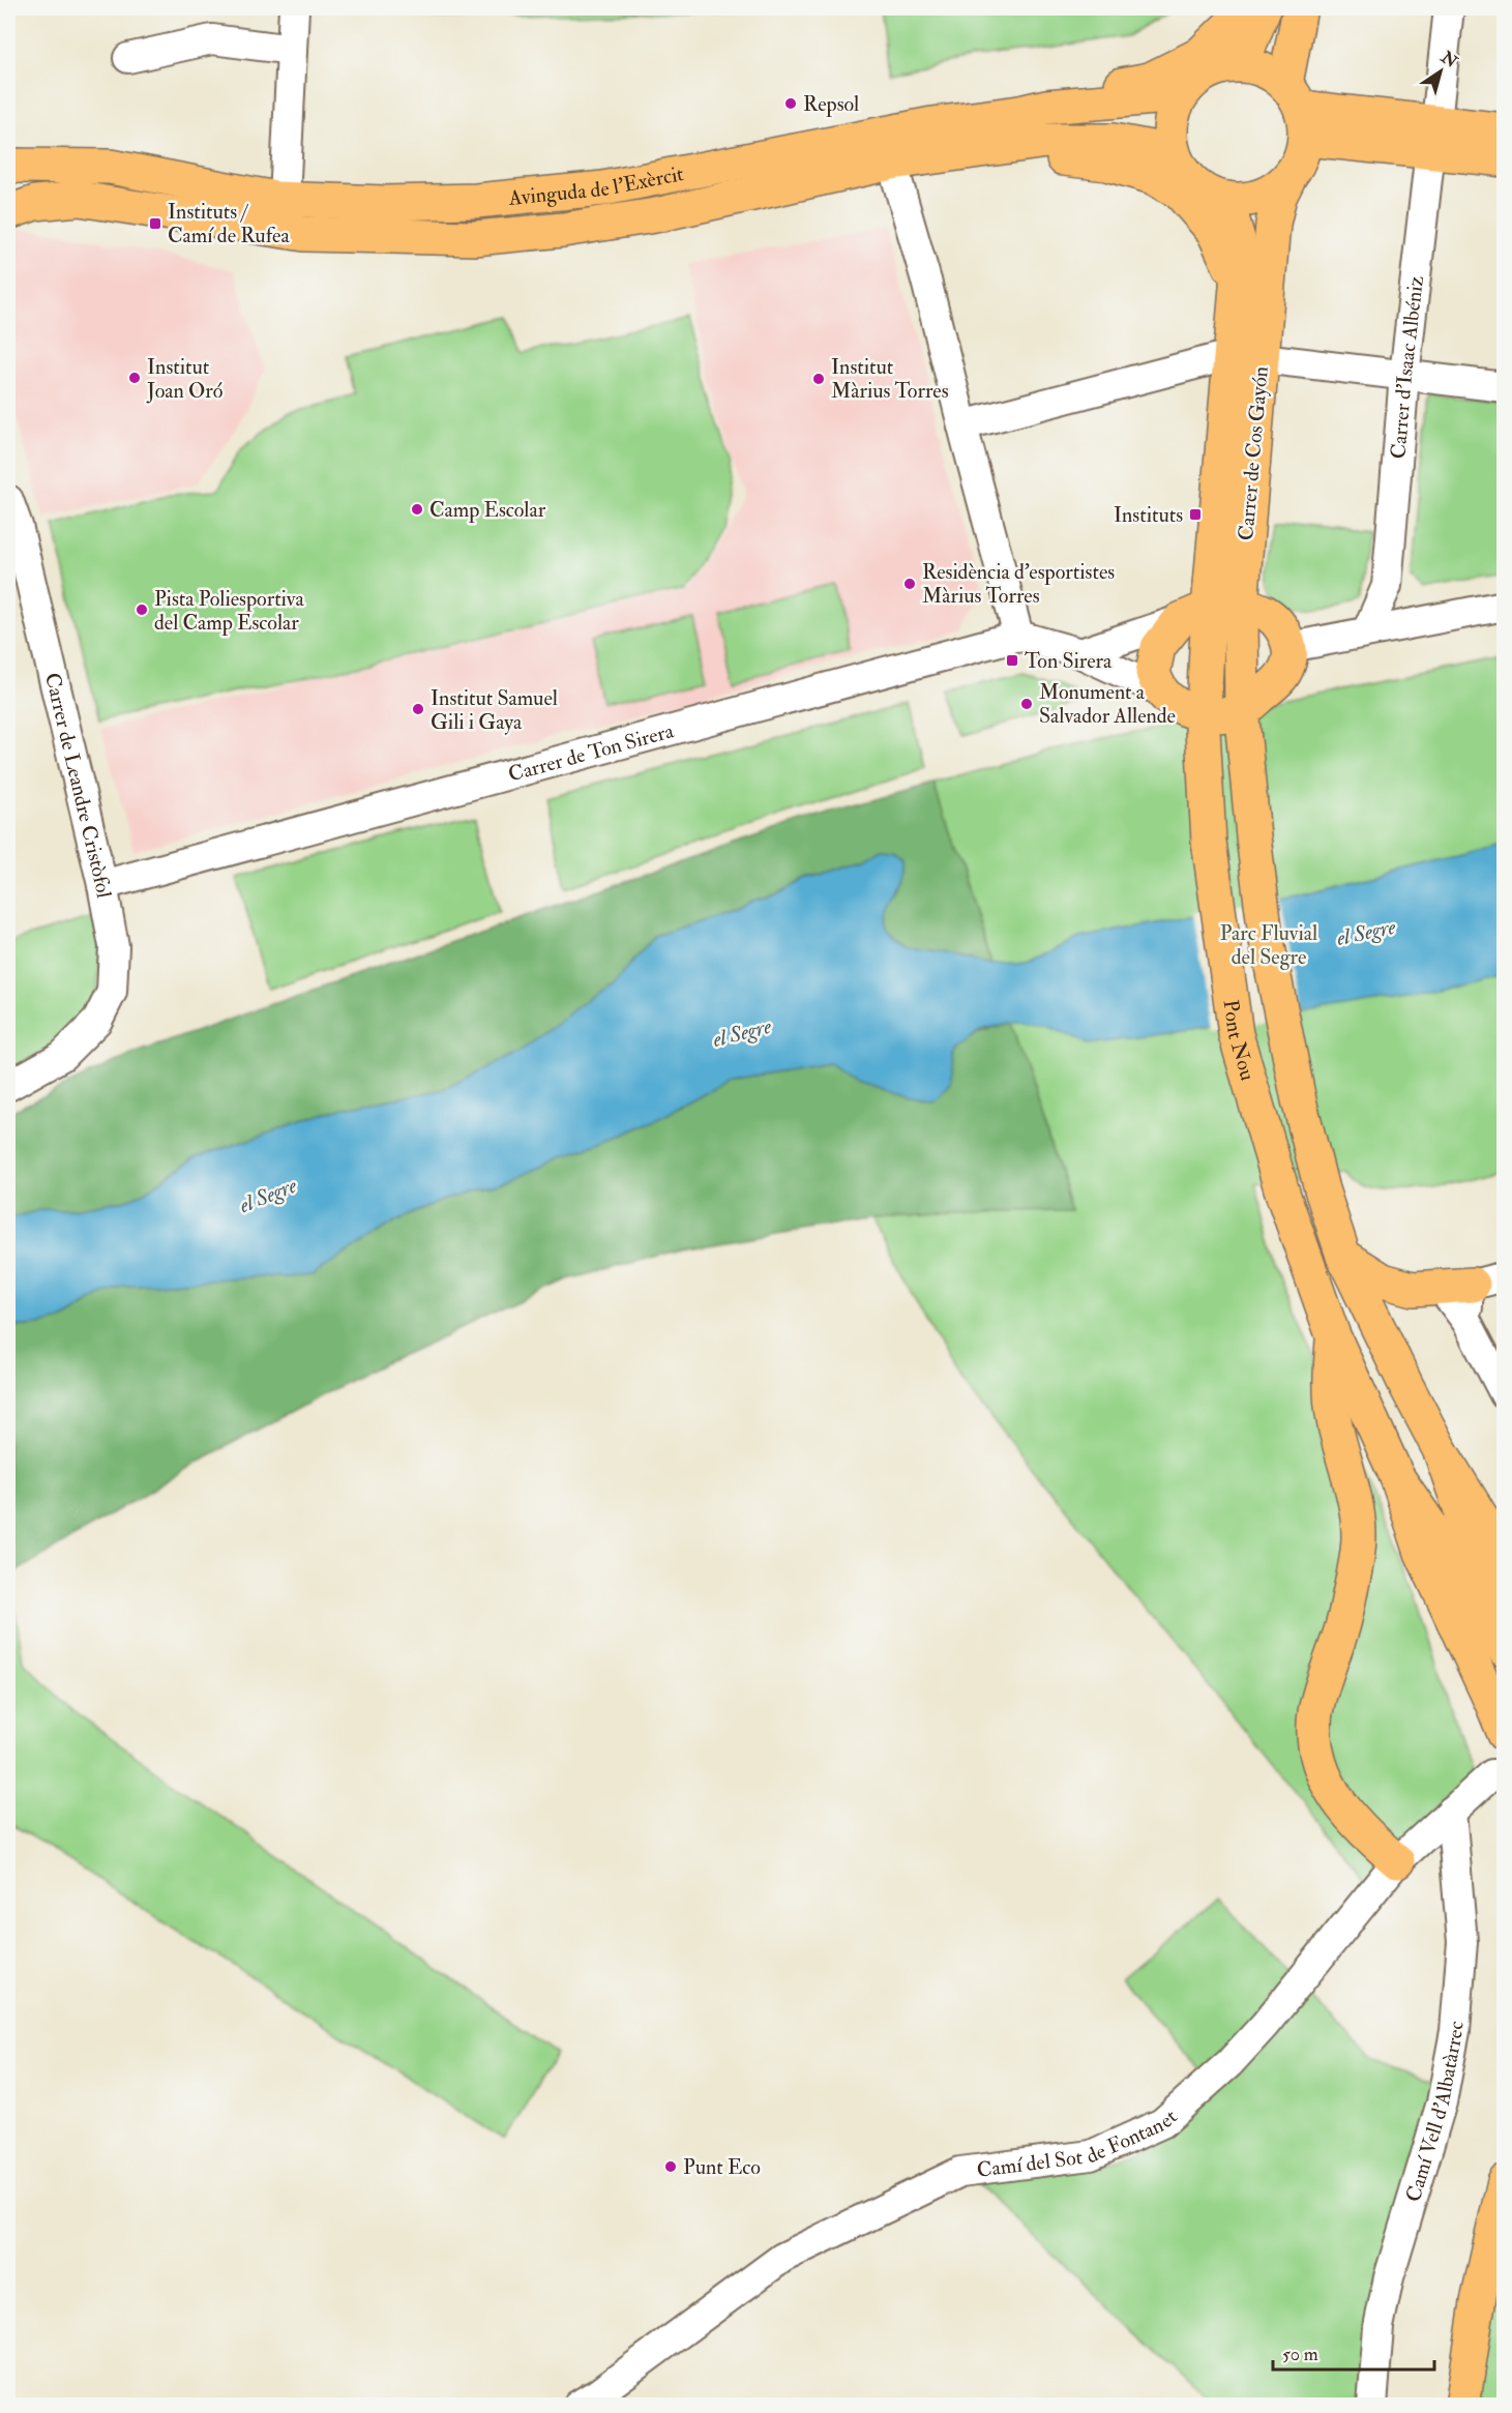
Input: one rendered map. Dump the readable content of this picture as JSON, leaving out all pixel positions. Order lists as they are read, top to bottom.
{
  "streets": {
    "main road": ["Avinguda de l'Exèrcit", "Carrer de Cos Gayón", "Pont Nou"],
    "street": [
      "Carrer d'Isaac Albéniz",
      "Carrer de Ton Sirera",
      "Carrer de Leandre Cristòfol",
      "Camí Vell d'Albatàrrec",
      "Camí del Sot de Fontanet"
    ]
  },
  "crossings": [
    ["Avinguda de l'Exèrcit", "Carrer de Cos Gayón"],
    ["Carrer de Cos Gayón", "Pont Nou"],
    ["Carrer de Ton Sirera", "Carrer de Leandre Cristòfol"],
    ["Camí Vell d'Albatàrrec", "Camí del Sot de Fontanet"]
  ],
  "water": ["el Segre"],
  "parks": ["Parc Fluvial del Segre"],
  "places": {
    "other": [
      "Repsol",
      "Institut Joan Oró",
      "Institut Màrius Torres",
      "Camp Escolar",
      "Residència d'esportistes Màrius Torres",
      "Pista Poliesportiva del Camp Escolar",
      "Monument a Salvador Allende",
      "Institut Samuel Gili i Gaya",
      "Punt Eco"
    ],
    "transit": ["Instituts / Camí de Rufea", "Instituts", "Ton Sirera"]
  },
  "scale_bar": "50 m",
  "north": "top right"
}
